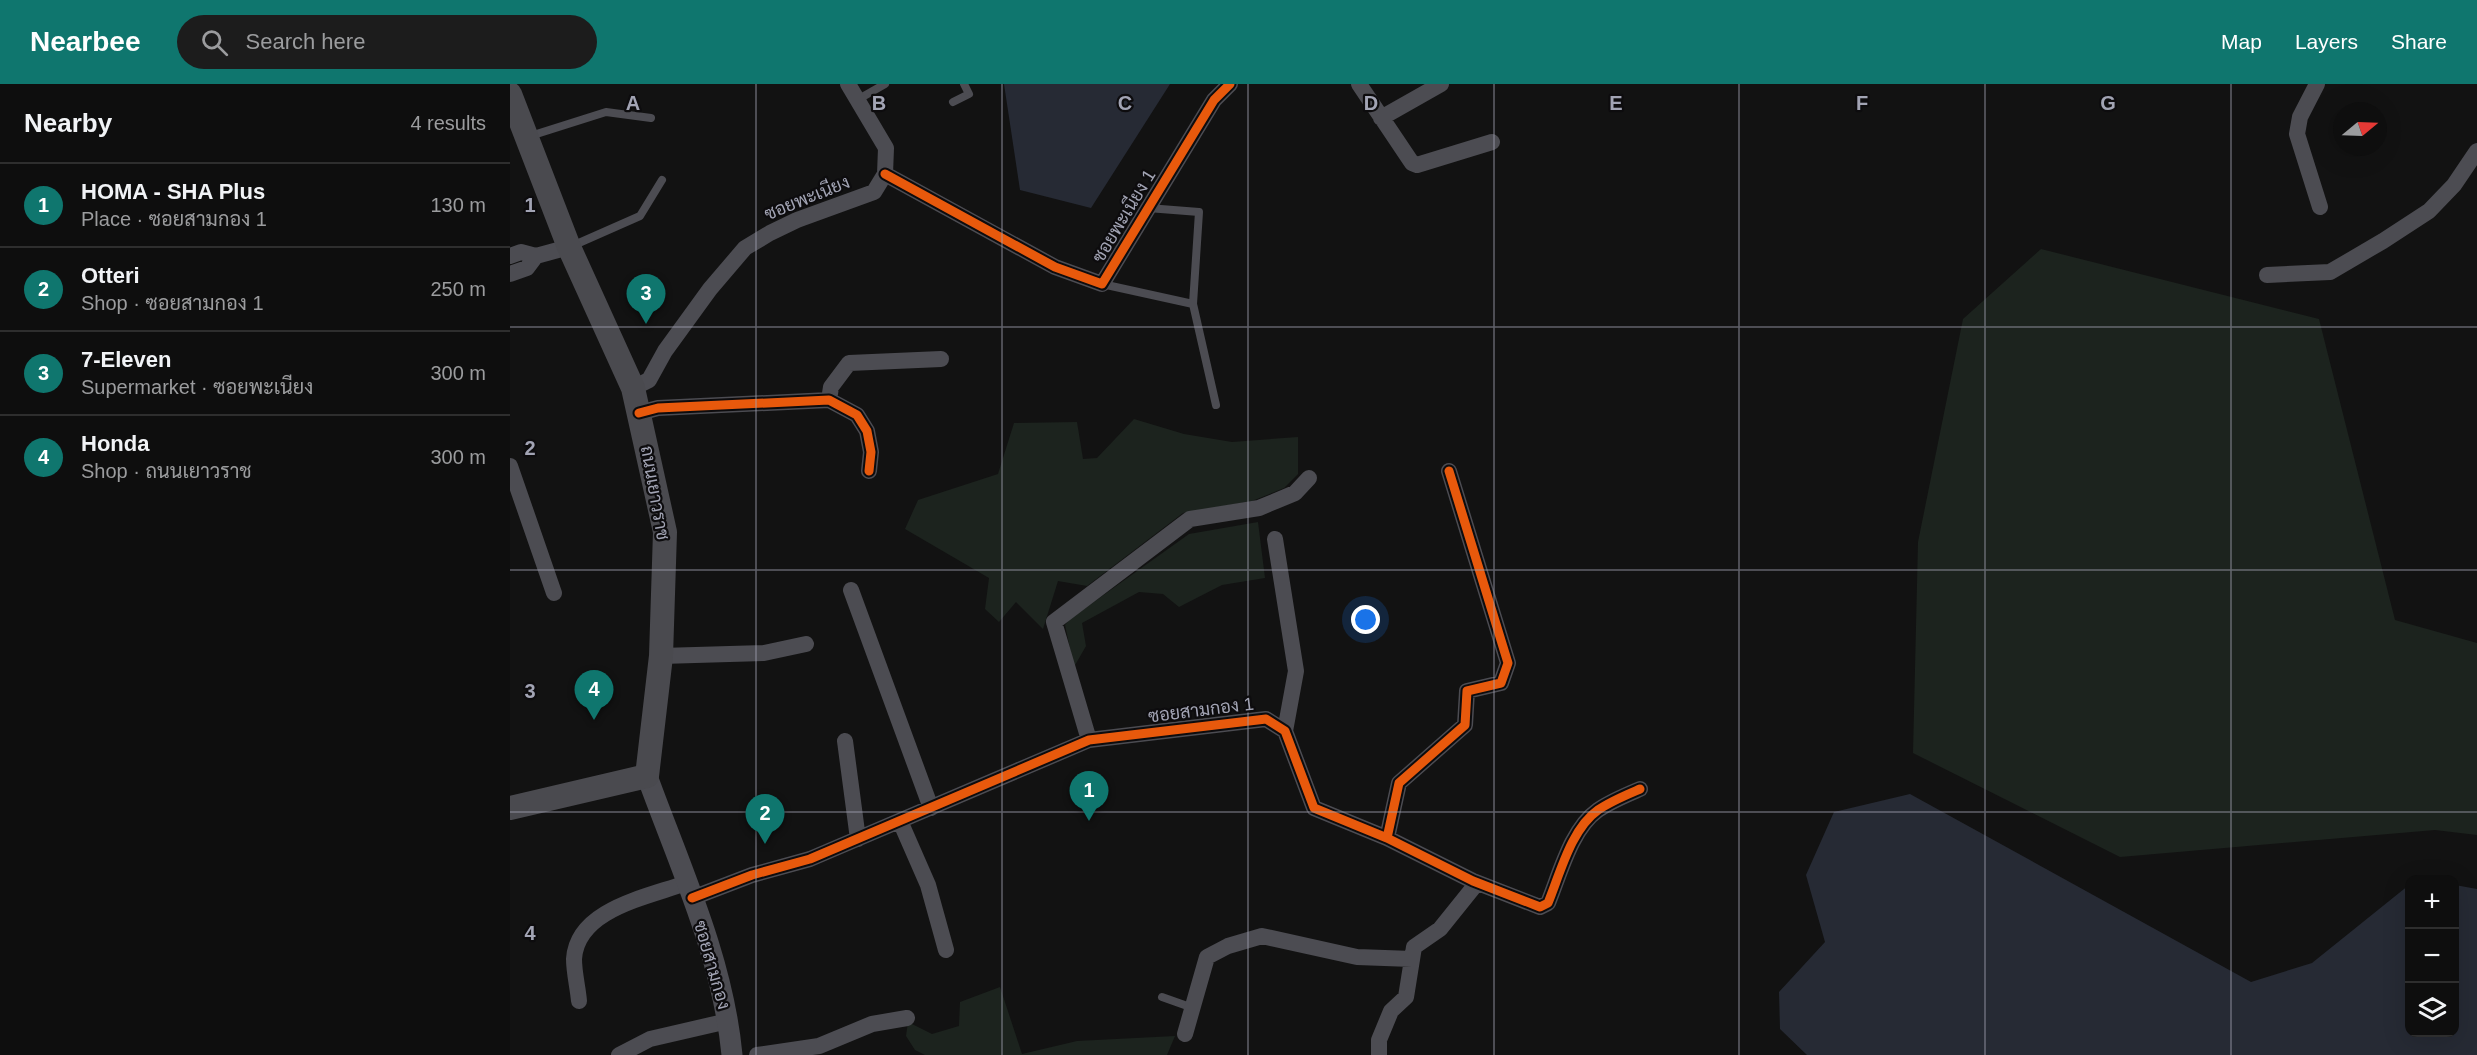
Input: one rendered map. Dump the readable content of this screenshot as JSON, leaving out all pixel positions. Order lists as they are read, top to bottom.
{
  "streets": {
    "main road": ["ถนนเยาวราช"],
    "street": [
      "ซอยพะเนียง",
      "ซอยพะเนียง 1",
      "ซอยสามกอง 1",
      "ซอยสามกอง"
    ]
  },
  "crossings": [
    ["ซอยพะเนียง", "ซอยพะเนียง 1"],
    ["ซอยพะเนียง", "ถนนเยาวราช"],
    ["ถนนเยาวราช", "ซอยสามกอง"],
    ["ซอยสามกอง 1", "ซอยสามกอง"]
  ],
  "north": "right",
  "page": {
    "header": "Nearbee",
    "search": "Search here",
    "nav": ["Map", "Layers", "Share"],
    "heading": ["Nearby", "4 results"],
    "list": [
      {
        "mark": "1",
        "name": "HOMA - SHA Plus",
        "note": "Place · ซอยสามกอง 1",
        "value": "130 m"
      },
      {
        "mark": "2",
        "name": "Otteri",
        "note": "Shop · ซอยสามกอง 1",
        "value": "250 m"
      },
      {
        "mark": "3",
        "name": "7-Eleven",
        "note": "Supermarket · ซอยพะเนียง",
        "value": "300 m"
      },
      {
        "mark": "4",
        "name": "Honda",
        "note": "Shop · ถนนเยาวราช",
        "value": "300 m"
      }
    ],
    "pins": [
      "3",
      "4",
      "1",
      "2"
    ],
    "map_buttons": ["+", "−"]
  },
  "grid": {
    "columns": [
      "A",
      "B",
      "C",
      "D",
      "E",
      "F",
      "G"
    ],
    "rows": [
      "1",
      "2",
      "3",
      "4"
    ]
  }
}
